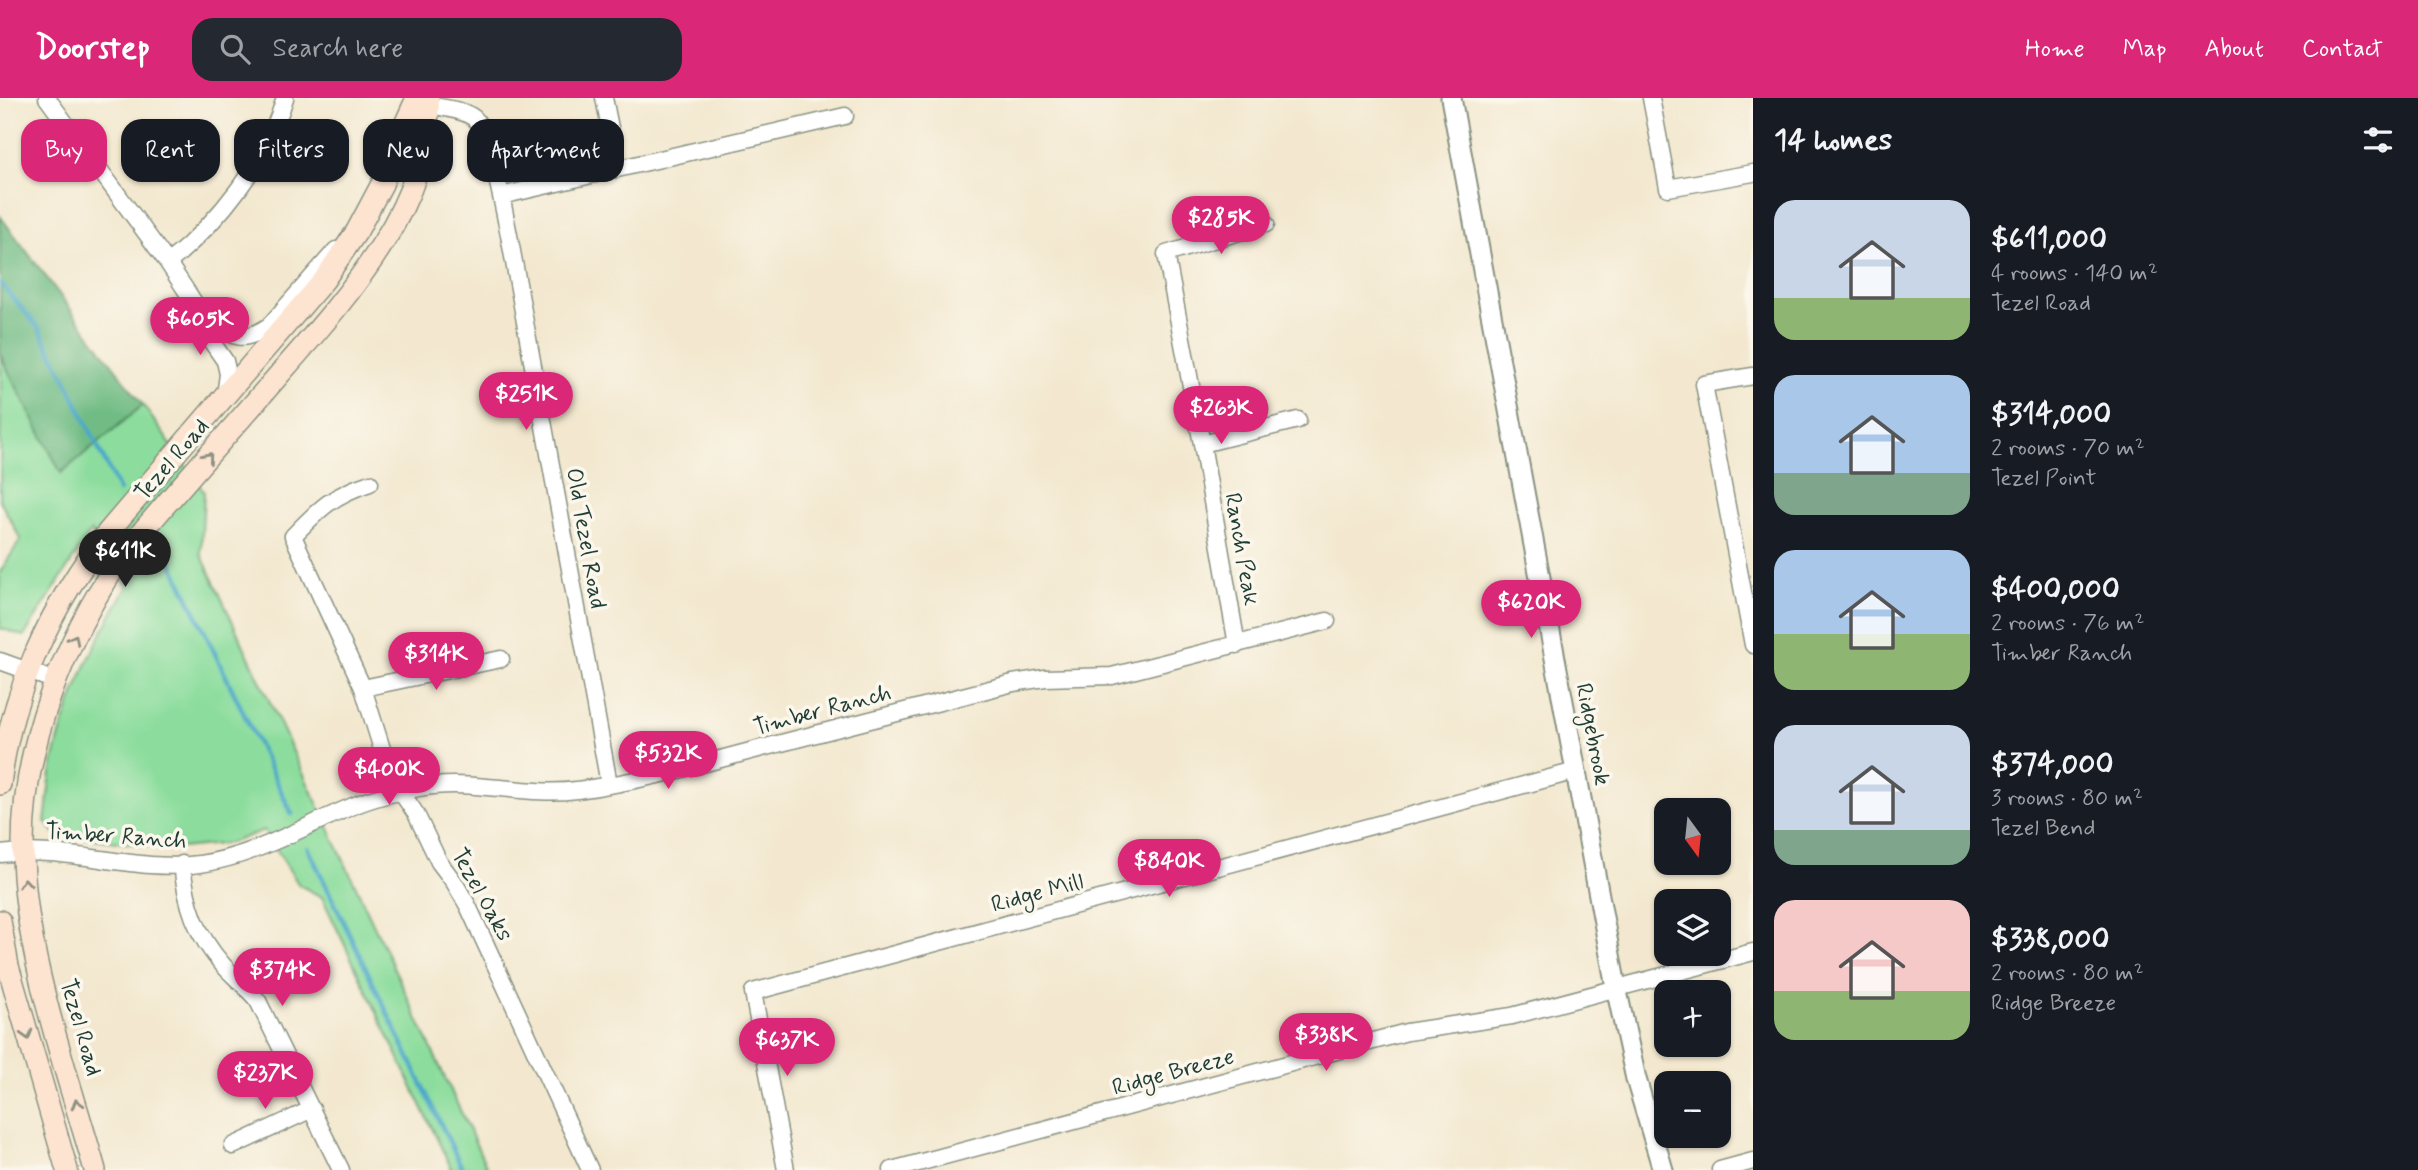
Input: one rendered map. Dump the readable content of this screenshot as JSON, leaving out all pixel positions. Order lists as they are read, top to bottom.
{
  "streets": {
    "main road": ["Tezel Road"],
    "street": [
      "Old Tezel Road",
      "Ranch Peak",
      "Timber Ranch",
      "Ridgebrook",
      "Ridge Mill",
      "Tezel Oaks",
      "Ridge Breeze"
    ]
  },
  "crossings": [
    ["Tezel Road", "Old Tezel Road"],
    ["Tezel Road", "Timber Ranch"],
    ["Old Tezel Road", "Timber Ranch"],
    ["Ranch Peak", "Timber Ranch"],
    ["Timber Ranch", "Tezel Oaks"],
    ["Ridgebrook", "Ridge Mill"],
    ["Ridgebrook", "Ridge Breeze"]
  ],
  "north": "bottom",
  "page": {
    "header": "Doorstep",
    "search": "Search here",
    "nav": [
      "Home",
      "Map",
      "About",
      "Contact"
    ],
    "heading": "14 homes",
    "chip": [
      "Buy",
      "Rent",
      "Filters",
      "New",
      "Apartment"
    ],
    "list": [
      {
        "name": "$611,000",
        "note": "4 rooms · 140 m² · Tezel Road"
      },
      {
        "name": "$314,000",
        "note": "2 rooms · 70 m² · Tezel Point"
      },
      {
        "name": "$400,000",
        "note": "2 rooms · 76 m² · Timber Ranch"
      },
      {
        "name": "$374,000",
        "note": "3 rooms · 80 m² · Tezel Bend"
      },
      {
        "name": "$338,000",
        "note": "2 rooms · 80 m² · Ridge Breeze"
      }
    ],
    "price": [
      "$285K",
      "$605K",
      "$251K",
      "$263K",
      "$611K",
      "$620K",
      "$314K",
      "$532K",
      "$400K",
      "$840K",
      "$374K",
      "$338K",
      "$637K",
      "$237K"
    ],
    "map_buttons": ["+", "−"]
  }
}
